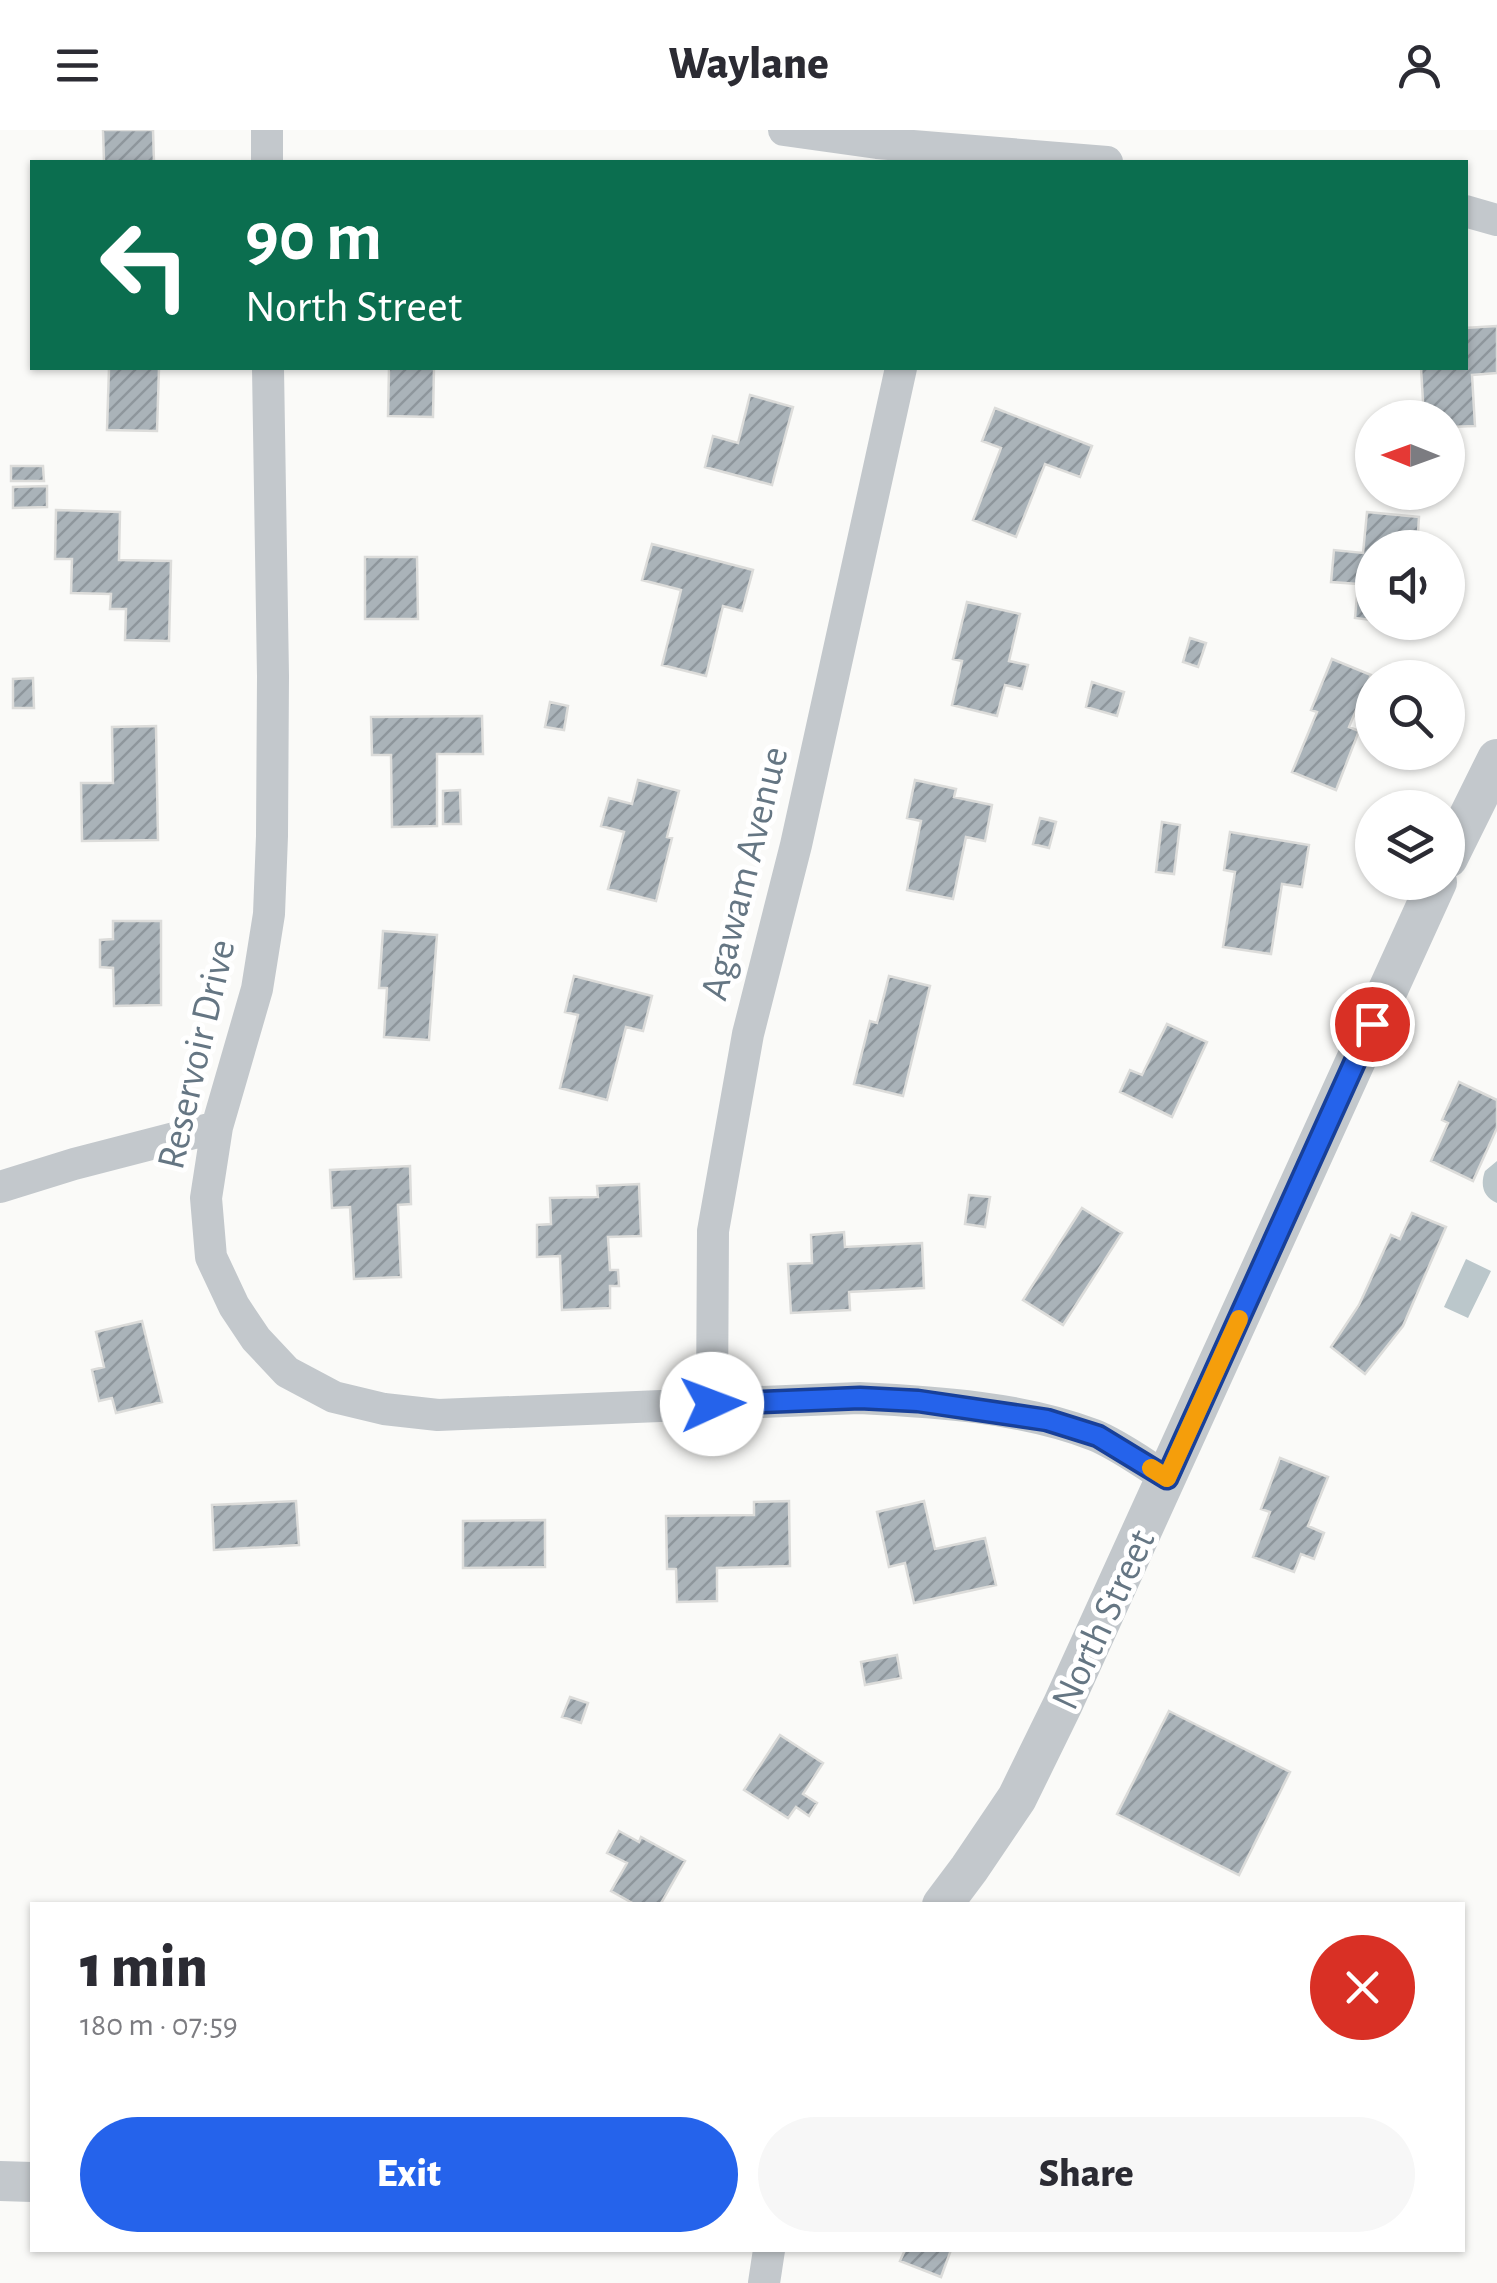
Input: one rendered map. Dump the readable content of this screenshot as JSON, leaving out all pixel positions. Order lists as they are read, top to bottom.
{
  "streets": {
    "street": ["Agawam Avenue", "Reservoir Drive", "North Street"]
  },
  "crossings": [
    ["Agawam Avenue", "Reservoir Drive"],
    ["Reservoir Drive", "North Street"]
  ],
  "north": "left",
  "page": {
    "header": "Waylane",
    "turn": ["90 m", "North Street"],
    "heading": ["1 min", "180 m · 07:59"],
    "buttons": ["Exit", "Share"]
  }
}
